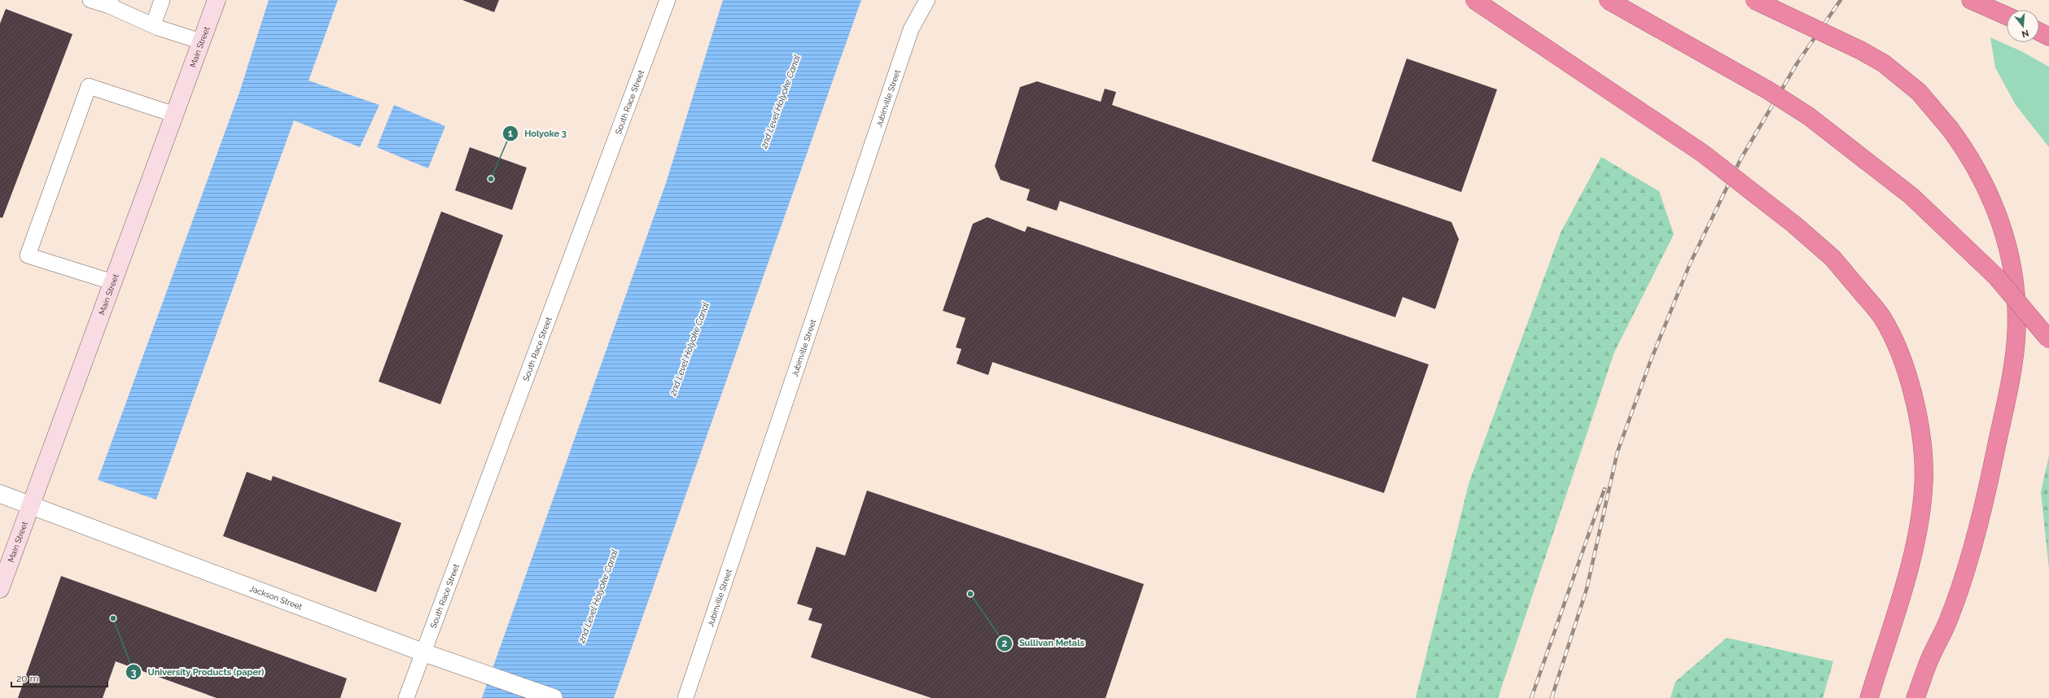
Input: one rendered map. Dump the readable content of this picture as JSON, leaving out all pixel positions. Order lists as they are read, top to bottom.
{
  "streets": {
    "main road": ["Main Street"],
    "street": ["Jackson Street"],
    "lane": ["Jubinville Street", "South Race Street"]
  },
  "crossings": [
    ["Main Street", "Jackson Street"],
    ["South Race Street", "Jackson Street"]
  ],
  "water": ["2nd Level Holyoke Canal"],
  "places": ["Holyoke 3", "Sullivan Metals", "University Products (paper)"],
  "scale_bar": "20 m",
  "north": "bottom"
}
